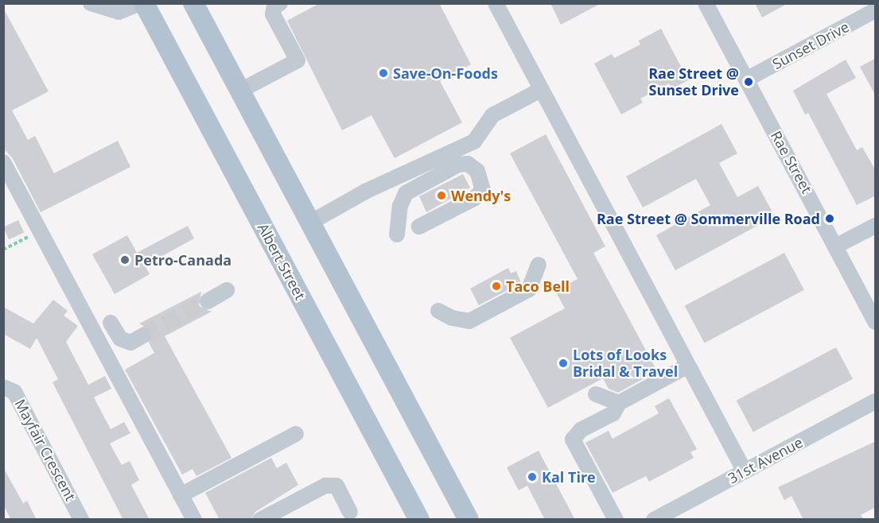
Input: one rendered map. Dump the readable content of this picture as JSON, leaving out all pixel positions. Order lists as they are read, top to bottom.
{
  "streets": {
    "main road": ["Albert Street"],
    "street": [
      "Sunset Drive",
      "Rae Street",
      "Mayfair Crescent",
      "31st Avenue"
    ]
  },
  "crossings": [
    ["Sunset Drive", "Rae Street"]
  ],
  "places": [
    "Save-On-Foods",
    "Rae Street @ Sunset Drive",
    "Wendy's",
    "Rae Street @ Sommerville Road",
    "Petro-Canada",
    "Taco Bell",
    "Lots of Looks Bridal & Travel",
    "Kal Tire"
  ]
}
